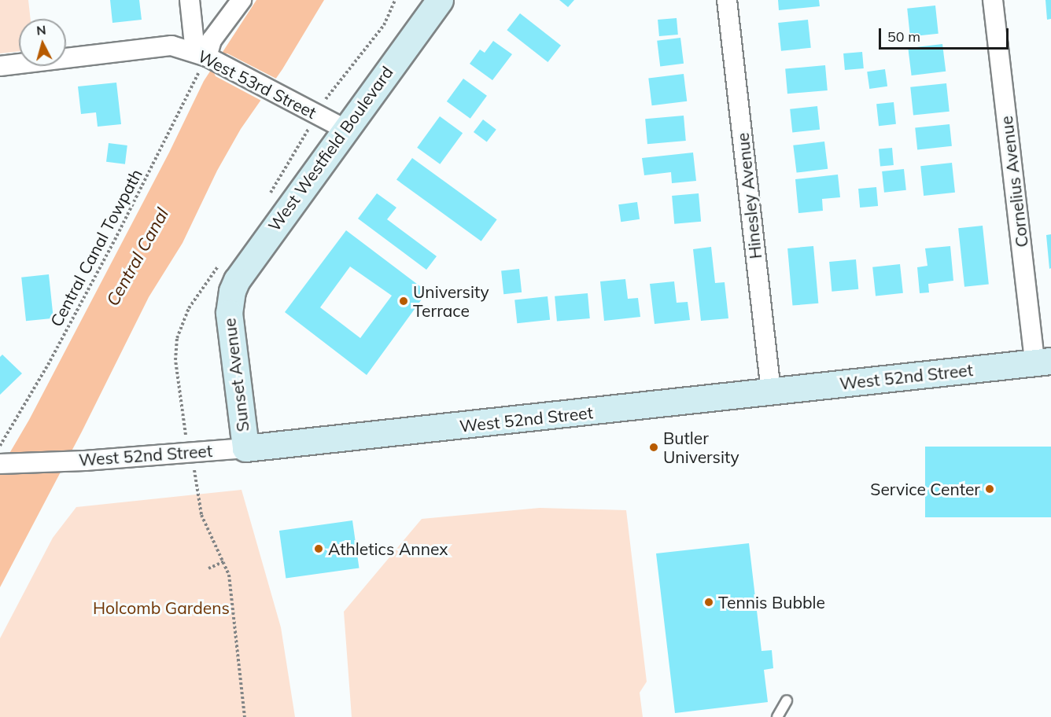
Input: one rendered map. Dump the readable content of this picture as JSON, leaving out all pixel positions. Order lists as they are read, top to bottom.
{
  "streets": {
    "street": [
      "West 53rd Street",
      "West Westfield Boulevard",
      "Cornelius Avenue",
      "Hinesley Avenue",
      "Sunset Avenue",
      "West 52nd Street"
    ],
    "path": ["Central Canal Towpath"]
  },
  "crossings": [
    ["West 53rd Street", "West Westfield Boulevard"],
    ["West 53rd Street", "Central Canal Towpath"],
    ["West Westfield Boulevard", "Sunset Avenue"],
    ["Cornelius Avenue", "West 52nd Street"],
    ["Hinesley Avenue", "West 52nd Street"],
    ["Sunset Avenue", "West 52nd Street"]
  ],
  "water": ["Central Canal"],
  "parks": ["Holcomb Gardens"],
  "places": [
    "University Terrace",
    "Butler University",
    "Service Center",
    "Athletics Annex",
    "Tennis Bubble"
  ],
  "scale_bar": "50 m",
  "north": "top"
}
